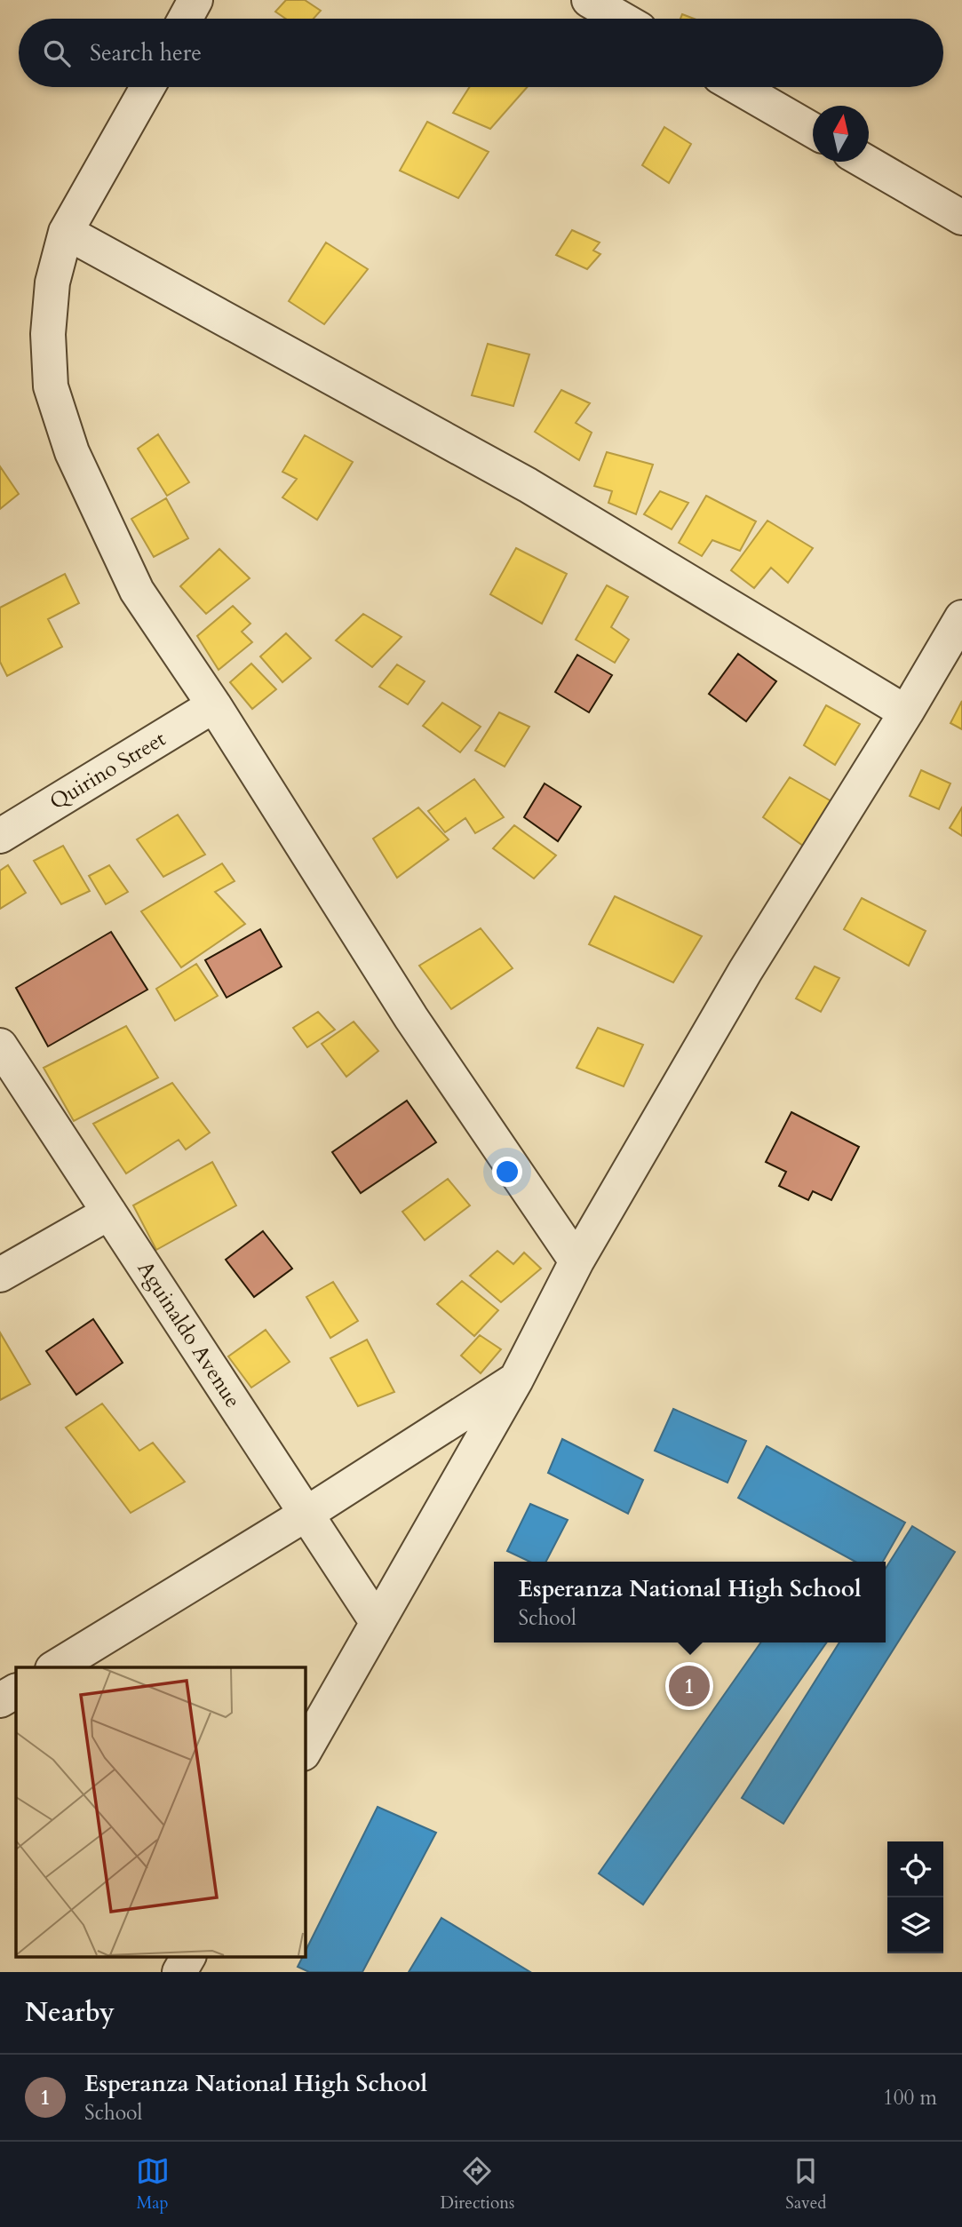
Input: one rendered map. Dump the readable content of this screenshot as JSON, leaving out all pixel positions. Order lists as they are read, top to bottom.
{
  "streets": {
    "street": ["Quirino Street", "Aguinaldo Avenue"]
  },
  "north": "top",
  "page": {
    "search": "Search here",
    "popup": ["Esperanza National High School", "School"],
    "pins": "1",
    "heading": "Nearby",
    "list": [
      {
        "mark": "1",
        "name": "Esperanza National High School",
        "note": "School",
        "value": "100 m"
      }
    ],
    "nav": ["Map", "Directions", "Saved"]
  }
}
